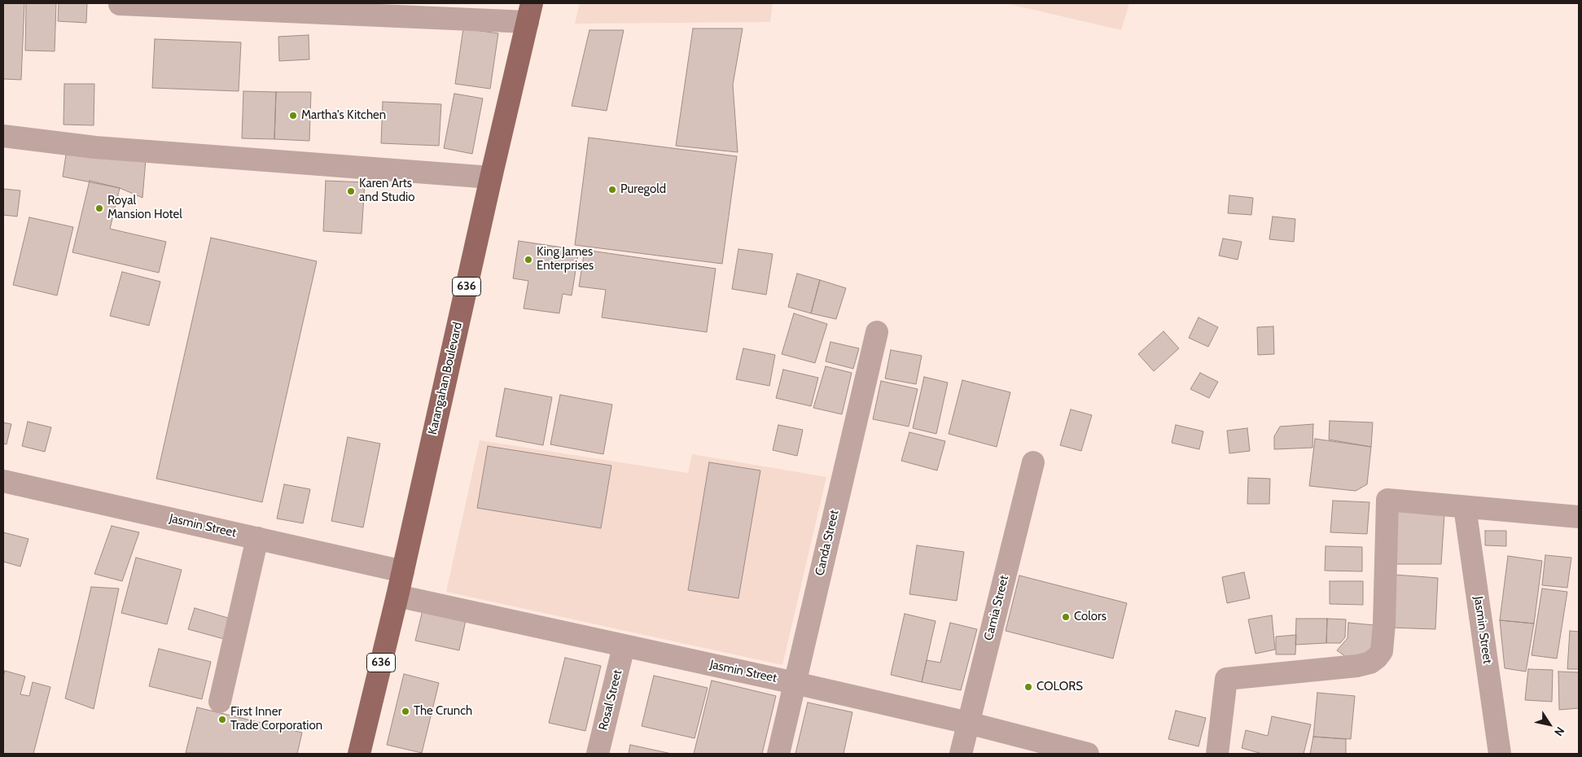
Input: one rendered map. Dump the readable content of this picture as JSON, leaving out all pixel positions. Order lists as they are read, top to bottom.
{
  "streets": {
    "main road": ["636", "Karangahan Boulevard"],
    "street": [
      "Jasmin Street",
      "Canda Street",
      "Camia Street",
      "Rosal Street"
    ]
  },
  "crossings": [
    ["Karangahan Boulevard", "Jasmin Street"],
    ["Jasmin Street", "Canda Street"],
    ["Jasmin Street", "Camia Street"],
    ["Jasmin Street", "Rosal Street"]
  ],
  "places": [
    "Martha's Kitchen",
    "Puregold",
    "Karen Arts and Studio",
    "Royal Mansion Hotel",
    "King James Enterprises",
    "Colors",
    "COLORS",
    "The Crunch",
    "First Inner Trade Corporation"
  ],
  "north": "bottom right"
}
